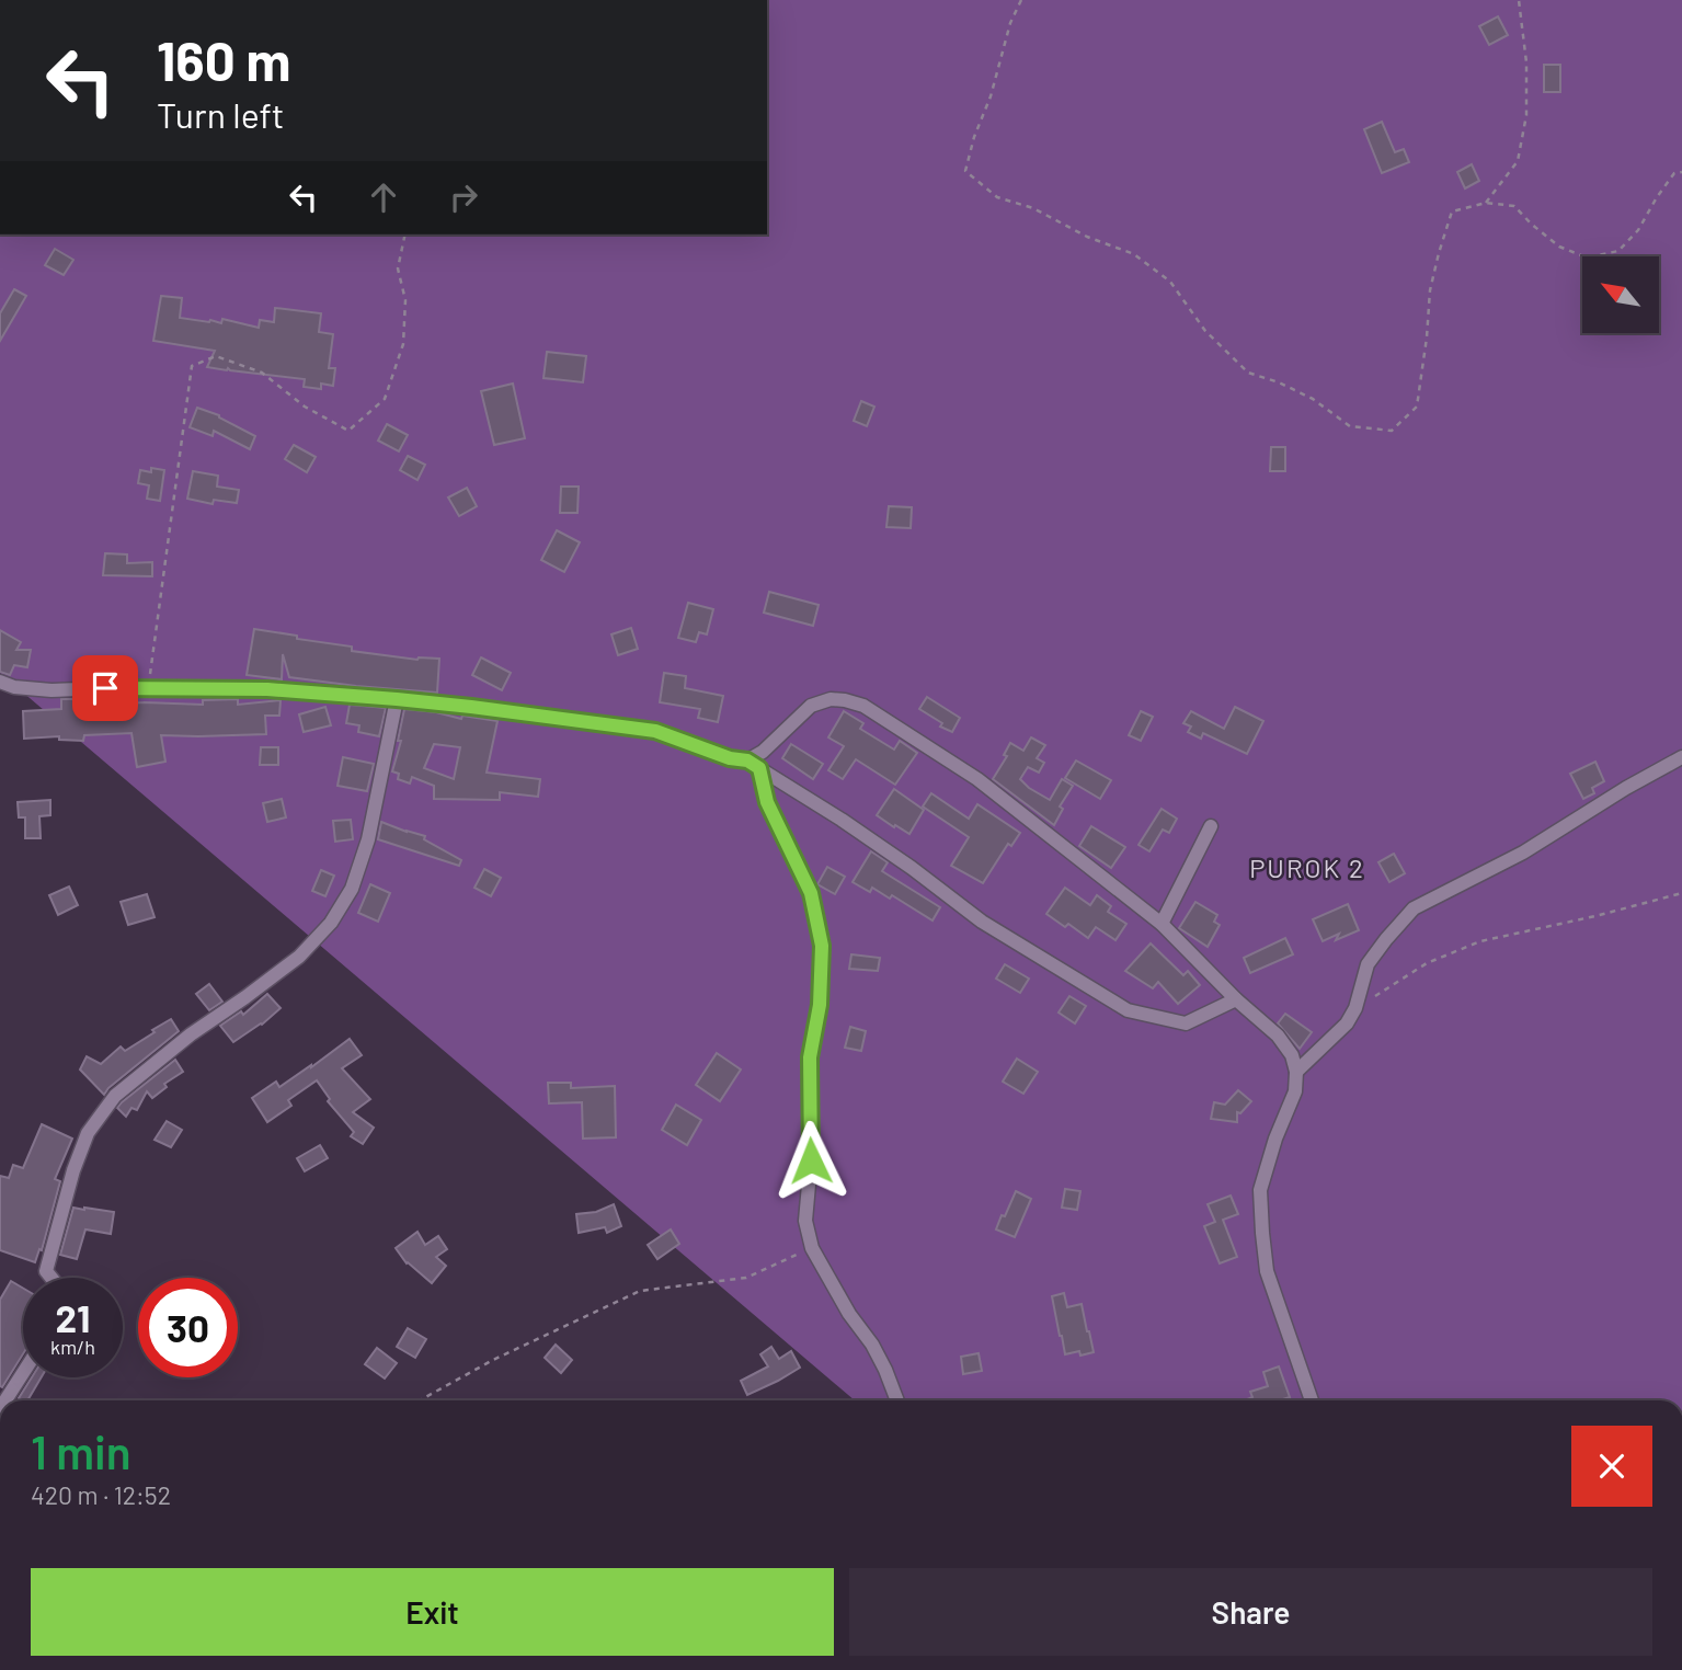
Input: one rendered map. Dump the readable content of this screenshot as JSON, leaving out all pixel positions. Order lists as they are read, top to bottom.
{
  "districts": ["PUROK 2"],
  "north": "top left",
  "page": {
    "turn": ["160 m", "Turn left"],
    "speed": "21 km/h",
    "limit": "30",
    "heading": ["1 min", "420 m · 12:52"],
    "buttons": ["Exit", "Share"]
  }
}
